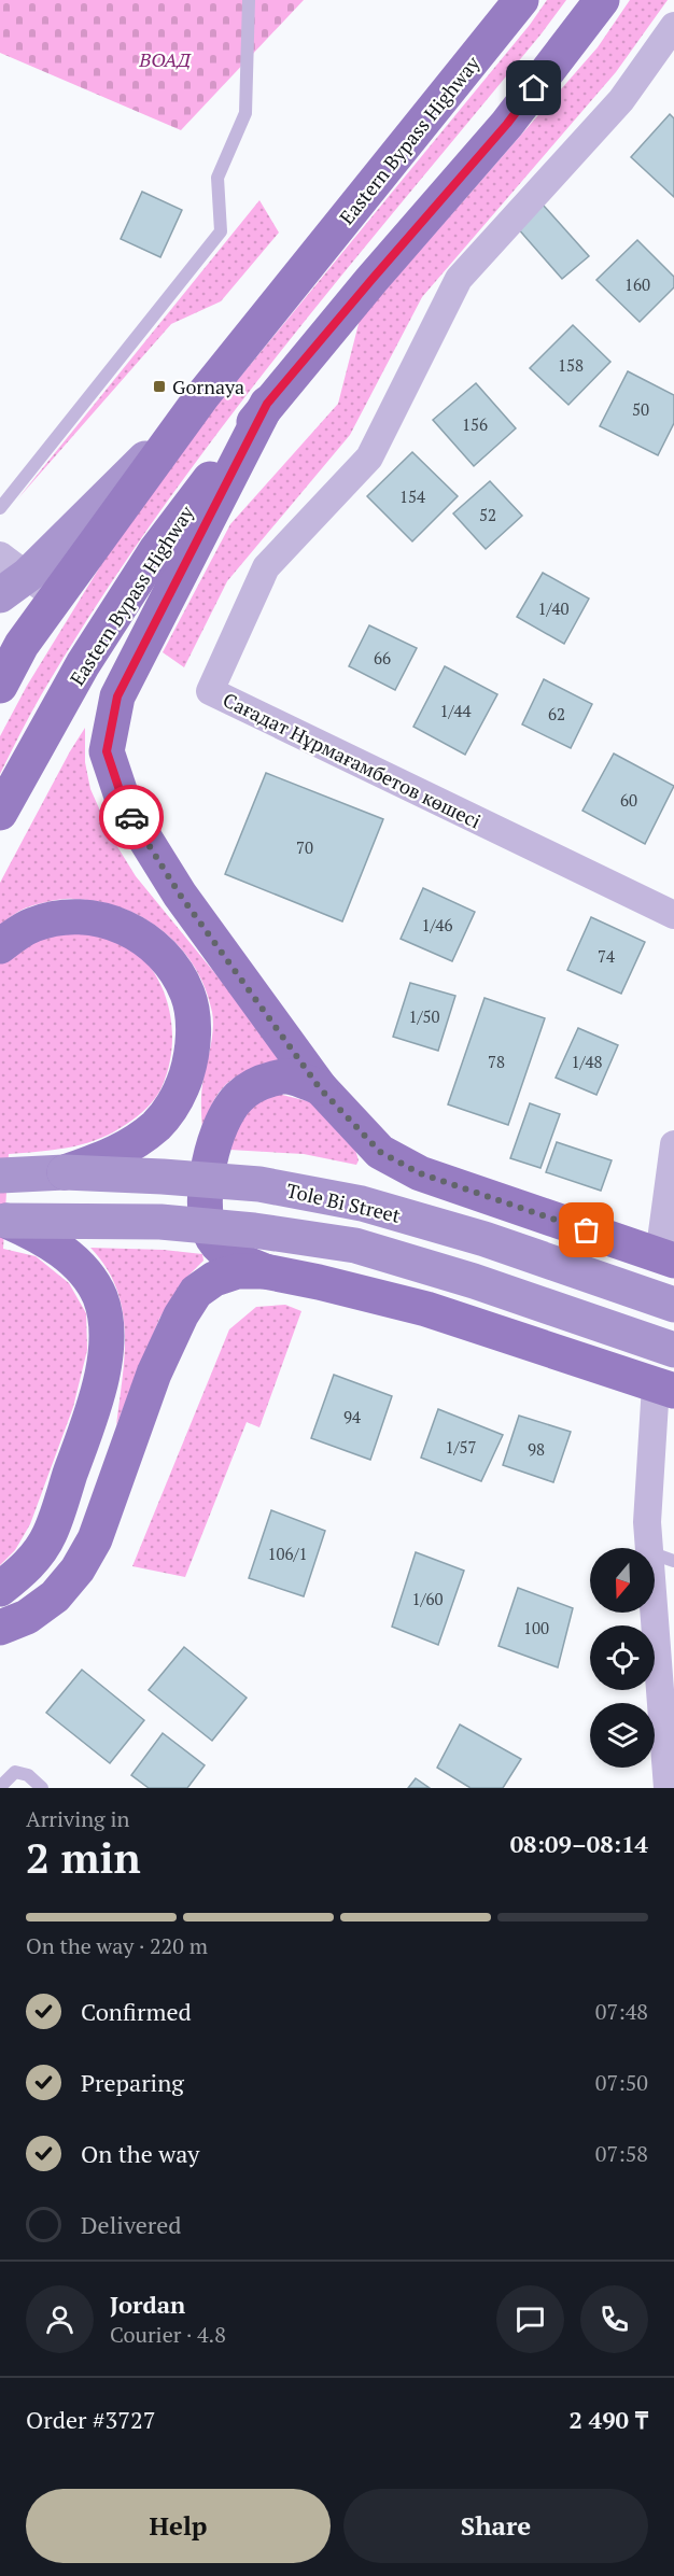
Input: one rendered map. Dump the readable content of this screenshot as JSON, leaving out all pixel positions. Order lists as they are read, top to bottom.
{
  "streets": {
    "main road": ["Eastern Bypass Highway", "Tole Bi Street"],
    "street": ["Сағадат Нұрмағамбетов көшесі"]
  },
  "parks": ["ВОАД"],
  "places": {
    "transit": ["Gornaya"]
  },
  "house_numbers": [
    "160",
    "158",
    "50",
    "156",
    "154",
    "52",
    "1/40",
    "66",
    "1/44",
    "62",
    "60",
    "70",
    "1/46",
    "74",
    "1/50",
    "78",
    "1/48",
    "94",
    "1/57",
    "98",
    "106/1",
    "1/60",
    "100"
  ],
  "north": "bottom",
  "page": {
    "heading": ["2 min", "Arriving in", "08:09–08:14"],
    "panel": [
      "Jordan",
      "Courier · 4.8",
      "Order #3727",
      "2 490 ₸"
    ],
    "bar": "On the way · 220 m",
    "list": [
      ["Confirmed", "07:48"],
      ["Preparing", "07:50"],
      ["On the way", "07:58"],
      "Delivered"
    ],
    "buttons": ["Help", "Share"]
  }
}
